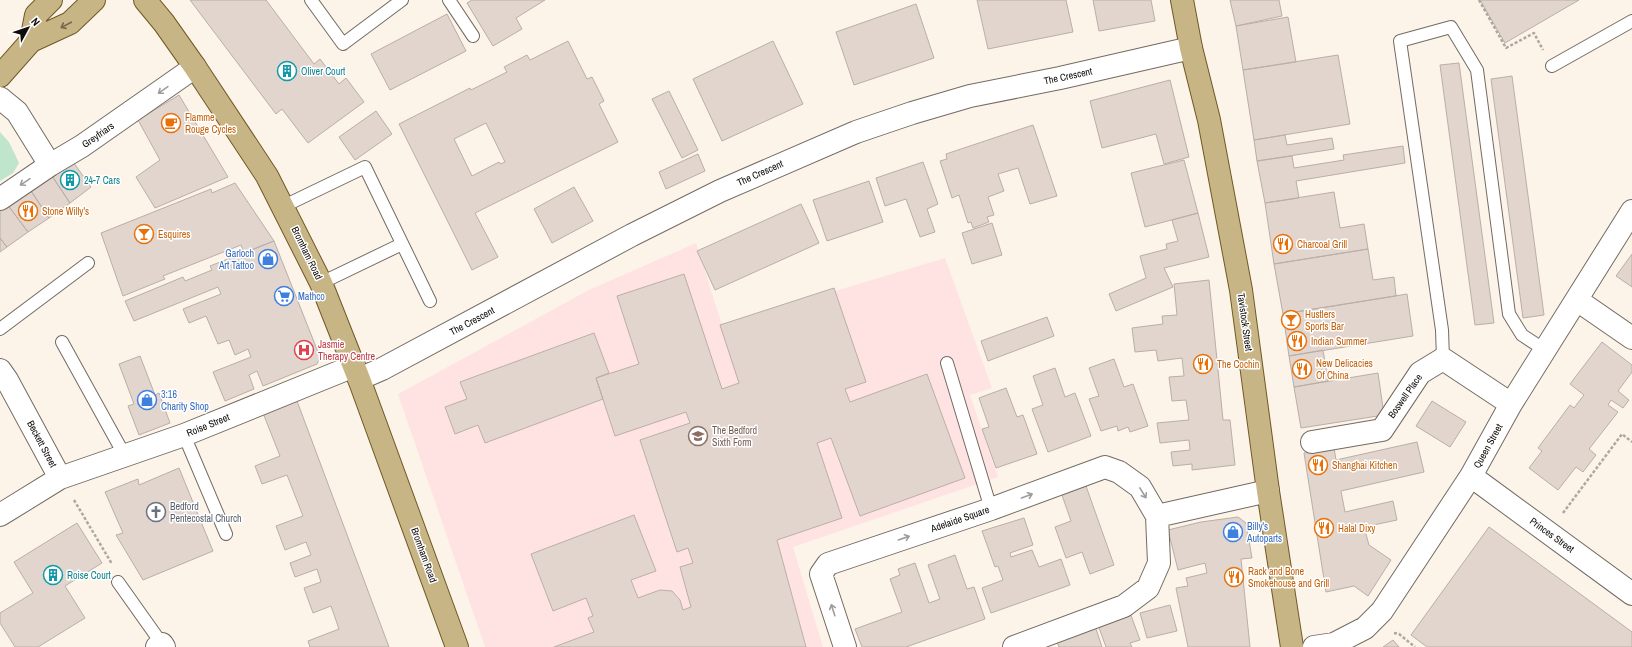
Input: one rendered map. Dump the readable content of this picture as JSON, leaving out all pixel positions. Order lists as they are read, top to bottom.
{
  "streets": {
    "main road": ["Bromham Road", "Tavistock Street"],
    "street": [
      "The Crescent",
      "Greyfriars",
      "Boswell Place",
      "Roise Street",
      "Beckett Street",
      "Queen Street",
      "Adelaide Square",
      "Princes Street"
    ]
  },
  "crossings": [
    ["The Crescent", "Bromham Road"],
    ["The Crescent", "Tavistock Street"],
    ["The Crescent", "Roise Street"],
    ["Greyfriars", "Bromham Road"],
    ["Bromham Road", "Roise Street"],
    ["Roise Street", "Beckett Street"],
    ["Queen Street", "Princes Street"]
  ],
  "one_way": ["Greyfriars"],
  "places": {
    "building": ["Oliver Court", "24-7 Cars", "Roise Court"],
    "cafe": ["Flamme Rouge Cycles"],
    "restaurant": [
      "Stone Willy's",
      "Charcoal Grill",
      "Indian Summer",
      "The Cochin",
      "New Delicacies Of China",
      "Shanghai Kitchen",
      "Halal Dixy",
      "Rack and Bone Smokehouse and Grill"
    ],
    "bar": ["Esquires", "Hustlers Sports Bar"],
    "shop": ["Garloch Art Tattoo", "3:16 Charity Shop", "Billy's Autoparts"],
    "supermarket": ["Mathco"],
    "hospital": ["Jasmie Therapy Centre"],
    "school or university": ["The Bedford Sixth Form"],
    "church": ["Bedford Pentecostal Church"]
  },
  "north": "top right"
}
